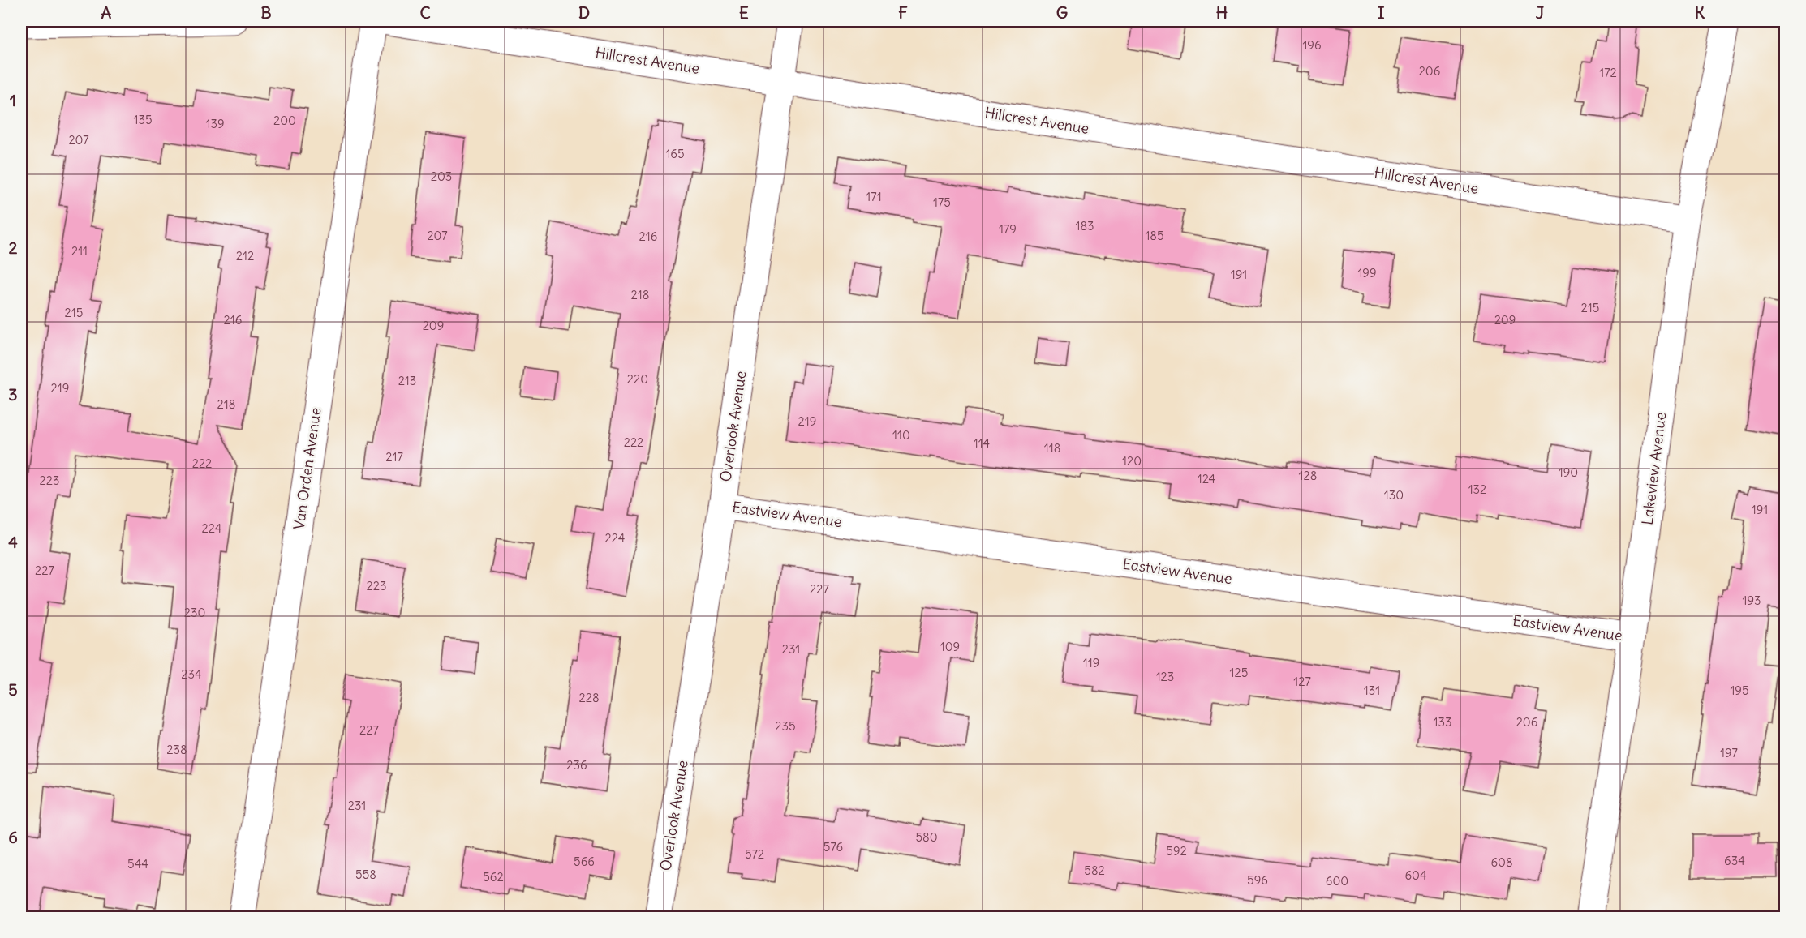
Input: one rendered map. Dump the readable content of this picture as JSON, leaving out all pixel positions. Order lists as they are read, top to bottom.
{
  "streets": {
    "street": [
      "Hillcrest Avenue",
      "Overlook Avenue",
      "Van Orden Avenue",
      "Lakeview Avenue",
      "Eastview Avenue"
    ]
  },
  "crossings": [
    ["Hillcrest Avenue", "Overlook Avenue"],
    ["Hillcrest Avenue", "Lakeview Avenue"],
    ["Overlook Avenue", "Eastview Avenue"],
    ["Lakeview Avenue", "Eastview Avenue"]
  ],
  "house_numbers": [
    "196",
    "206",
    "172",
    "135",
    "200",
    "139",
    "207",
    "165",
    "203",
    "171",
    "175",
    "183",
    "179",
    "207",
    "185",
    "216",
    "211",
    "212",
    "199",
    "191",
    "218",
    "215",
    "215",
    "216",
    "209",
    "209",
    "220",
    "213",
    "219",
    "218",
    "219",
    "110",
    "222",
    "114",
    "118",
    "217",
    "120",
    "222",
    "190",
    "128",
    "124",
    "223",
    "132",
    "130",
    "191",
    "224",
    "224",
    "227",
    "223",
    "227",
    "193",
    "230",
    "109",
    "231",
    "119",
    "125",
    "234",
    "123",
    "127",
    "131",
    "195",
    "228",
    "133",
    "206",
    "235",
    "227",
    "238",
    "197",
    "236",
    "231",
    "580",
    "576",
    "592",
    "572",
    "634",
    "566",
    "608",
    "544",
    "582",
    "558",
    "604",
    "562",
    "596",
    "600"
  ],
  "grid": {
    "columns": [
      "A",
      "B",
      "C",
      "D",
      "E",
      "F",
      "G",
      "H",
      "I",
      "J",
      "K"
    ],
    "rows": [
      "1",
      "2",
      "3",
      "4",
      "5",
      "6"
    ]
  }
}
